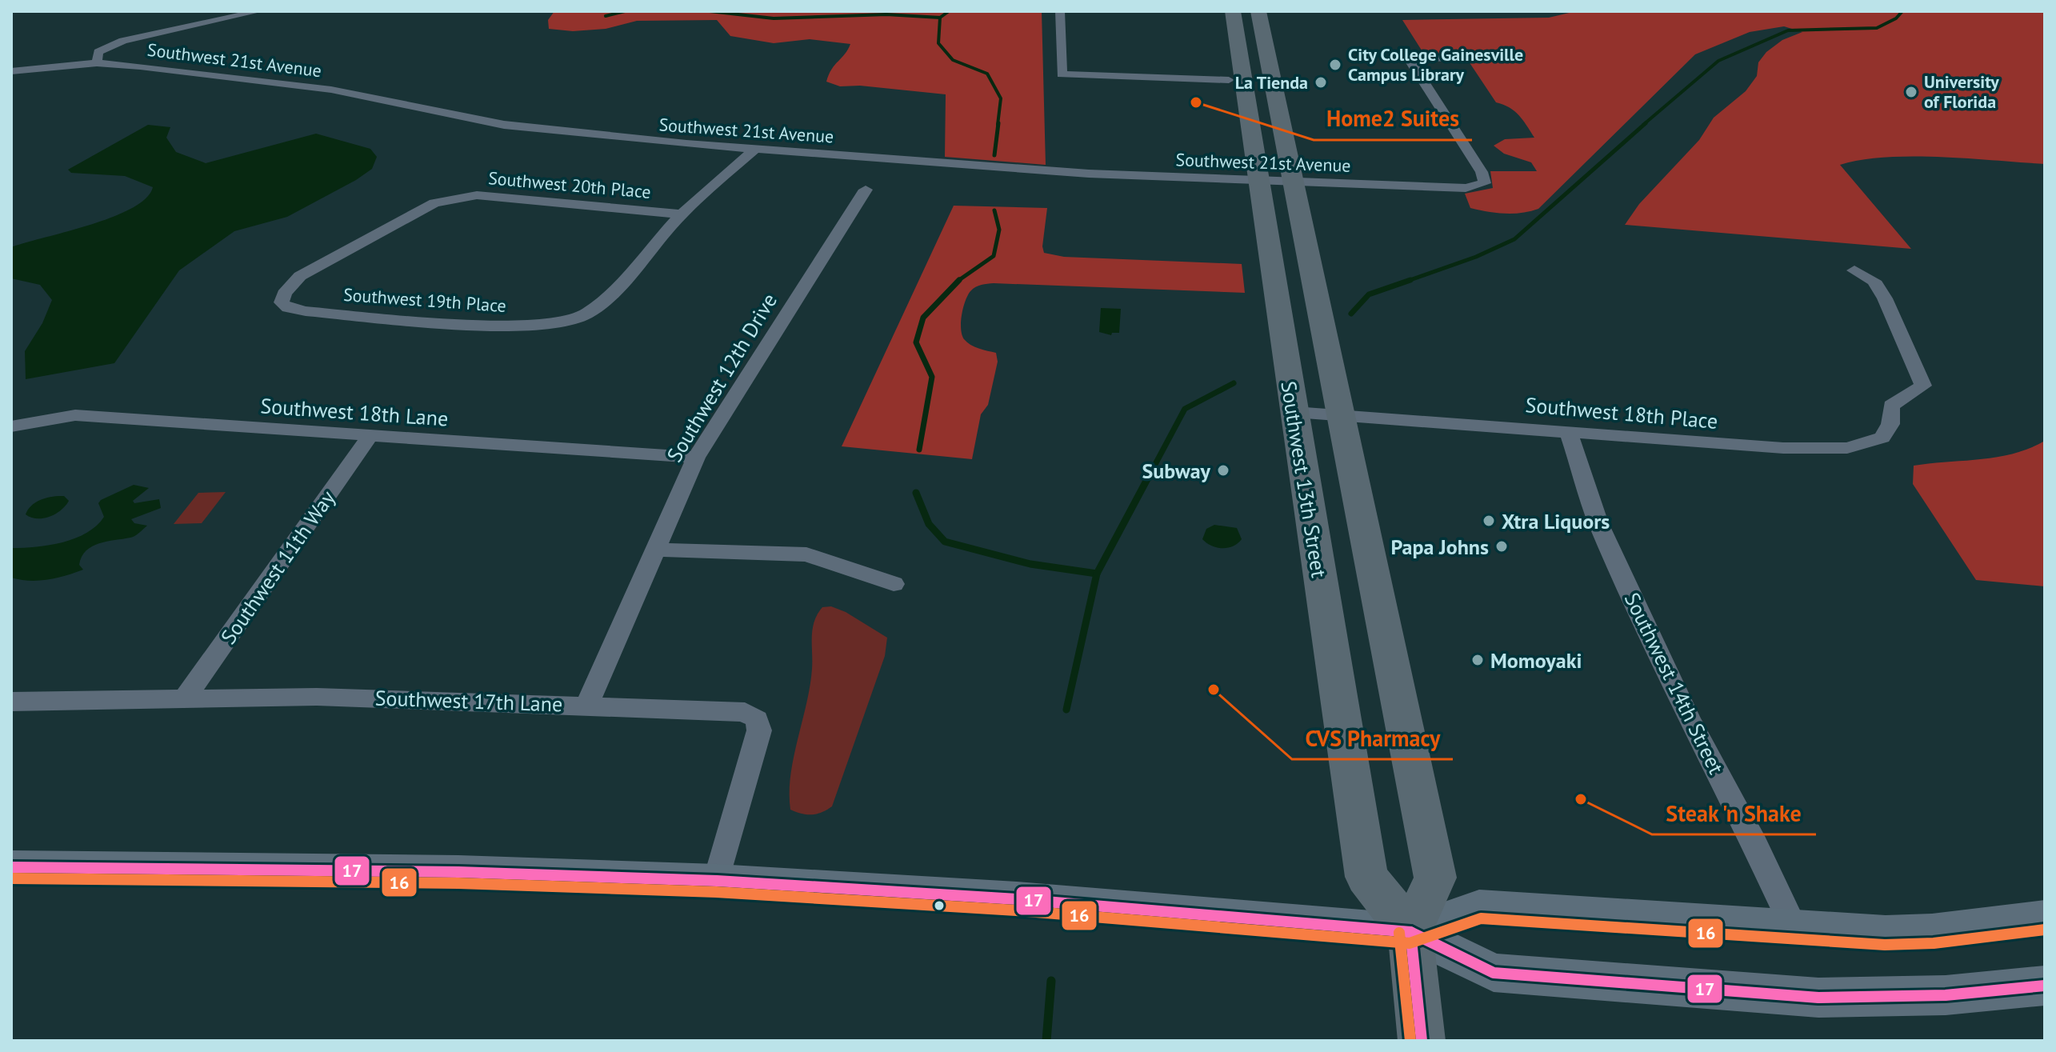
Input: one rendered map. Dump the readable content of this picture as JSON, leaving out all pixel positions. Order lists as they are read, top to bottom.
{
  "streets": {
    "main road": ["Southwest 13th Street"],
    "street": [
      "Southwest 21st Avenue",
      "Southwest 20th Place",
      "Southwest 19th Place",
      "Southwest 12th Drive",
      "Southwest 18th Lane",
      "Southwest 18th Place",
      "Southwest 11th Way",
      "Southwest 14th Street",
      "Southwest 17th Lane"
    ]
  },
  "crossings": [
    ["Southwest 21st Avenue", "Southwest 13th Street"],
    ["Southwest 20th Place", "Southwest 19th Place"],
    ["Southwest 12th Drive", "Southwest 18th Lane"],
    ["Southwest 12th Drive", "Southwest 17th Lane"],
    ["Southwest 18th Lane", "Southwest 11th Way"],
    ["Southwest 18th Place", "Southwest 13th Street"],
    ["Southwest 18th Place", "Southwest 14th Street"],
    ["Southwest 11th Way", "Southwest 17th Lane"]
  ],
  "places": [
    "City College Gainesville Campus Library",
    "La Tienda",
    "University of Florida",
    "Home2 Suites",
    "Subway",
    "Xtra Liquors",
    "Papa Johns",
    "Momoyaki",
    "CVS Pharmacy",
    "Steak 'n Shake"
  ],
  "lines": ["transit line 17", "transit line 16"]
}
